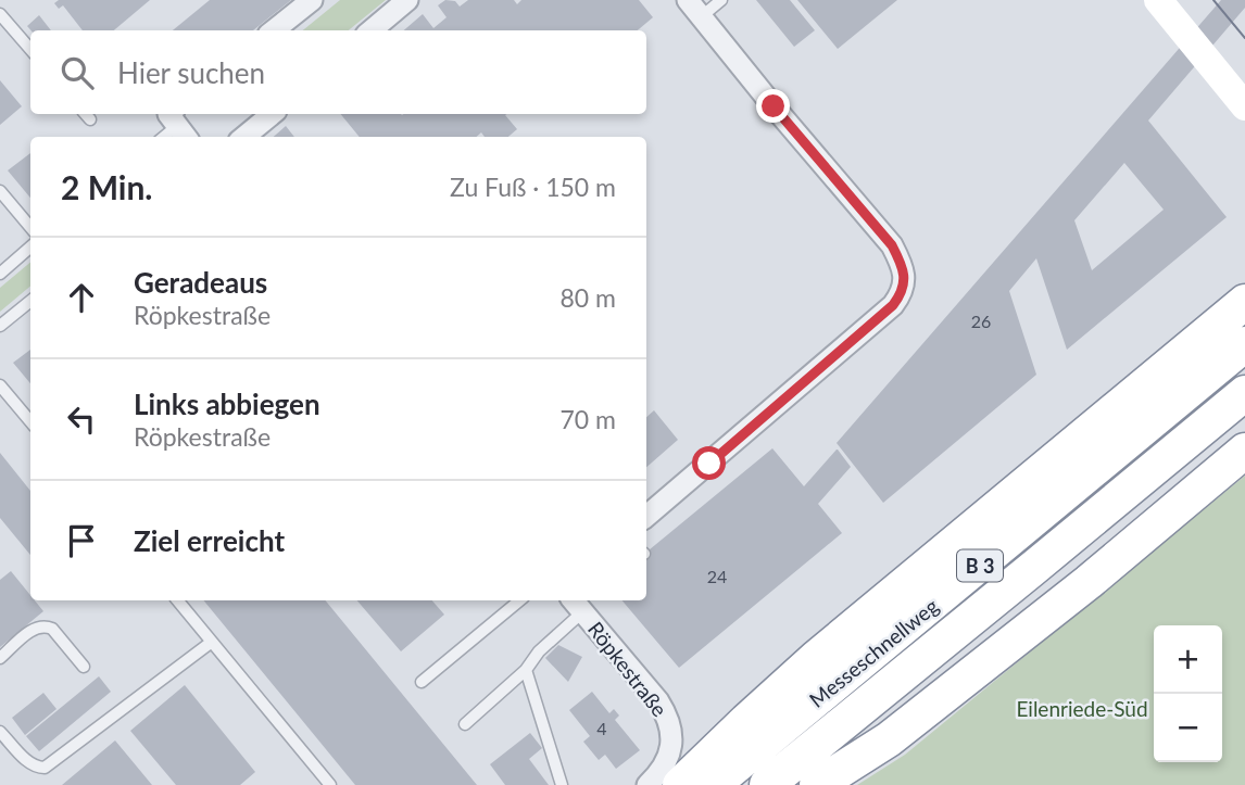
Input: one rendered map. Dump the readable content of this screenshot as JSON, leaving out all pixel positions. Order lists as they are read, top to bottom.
{
  "streets": {
    "highway": ["B 3", "Messeschnellweg"],
    "street": ["Röpkestraße"]
  },
  "parks": ["Eilenriede-Süd"],
  "house_numbers": ["26", "24", "4"],
  "page": {
    "search": "Hier suchen",
    "heading": ["2 Min.", "Zu Fuß · 150 m"],
    "list": [
      ["Geradeaus", "Röpkestraße", "80 m"],
      ["Links abbiegen", "Röpkestraße", "70 m"],
      "Ziel erreicht"
    ],
    "map_buttons": ["+", "−"]
  }
}
